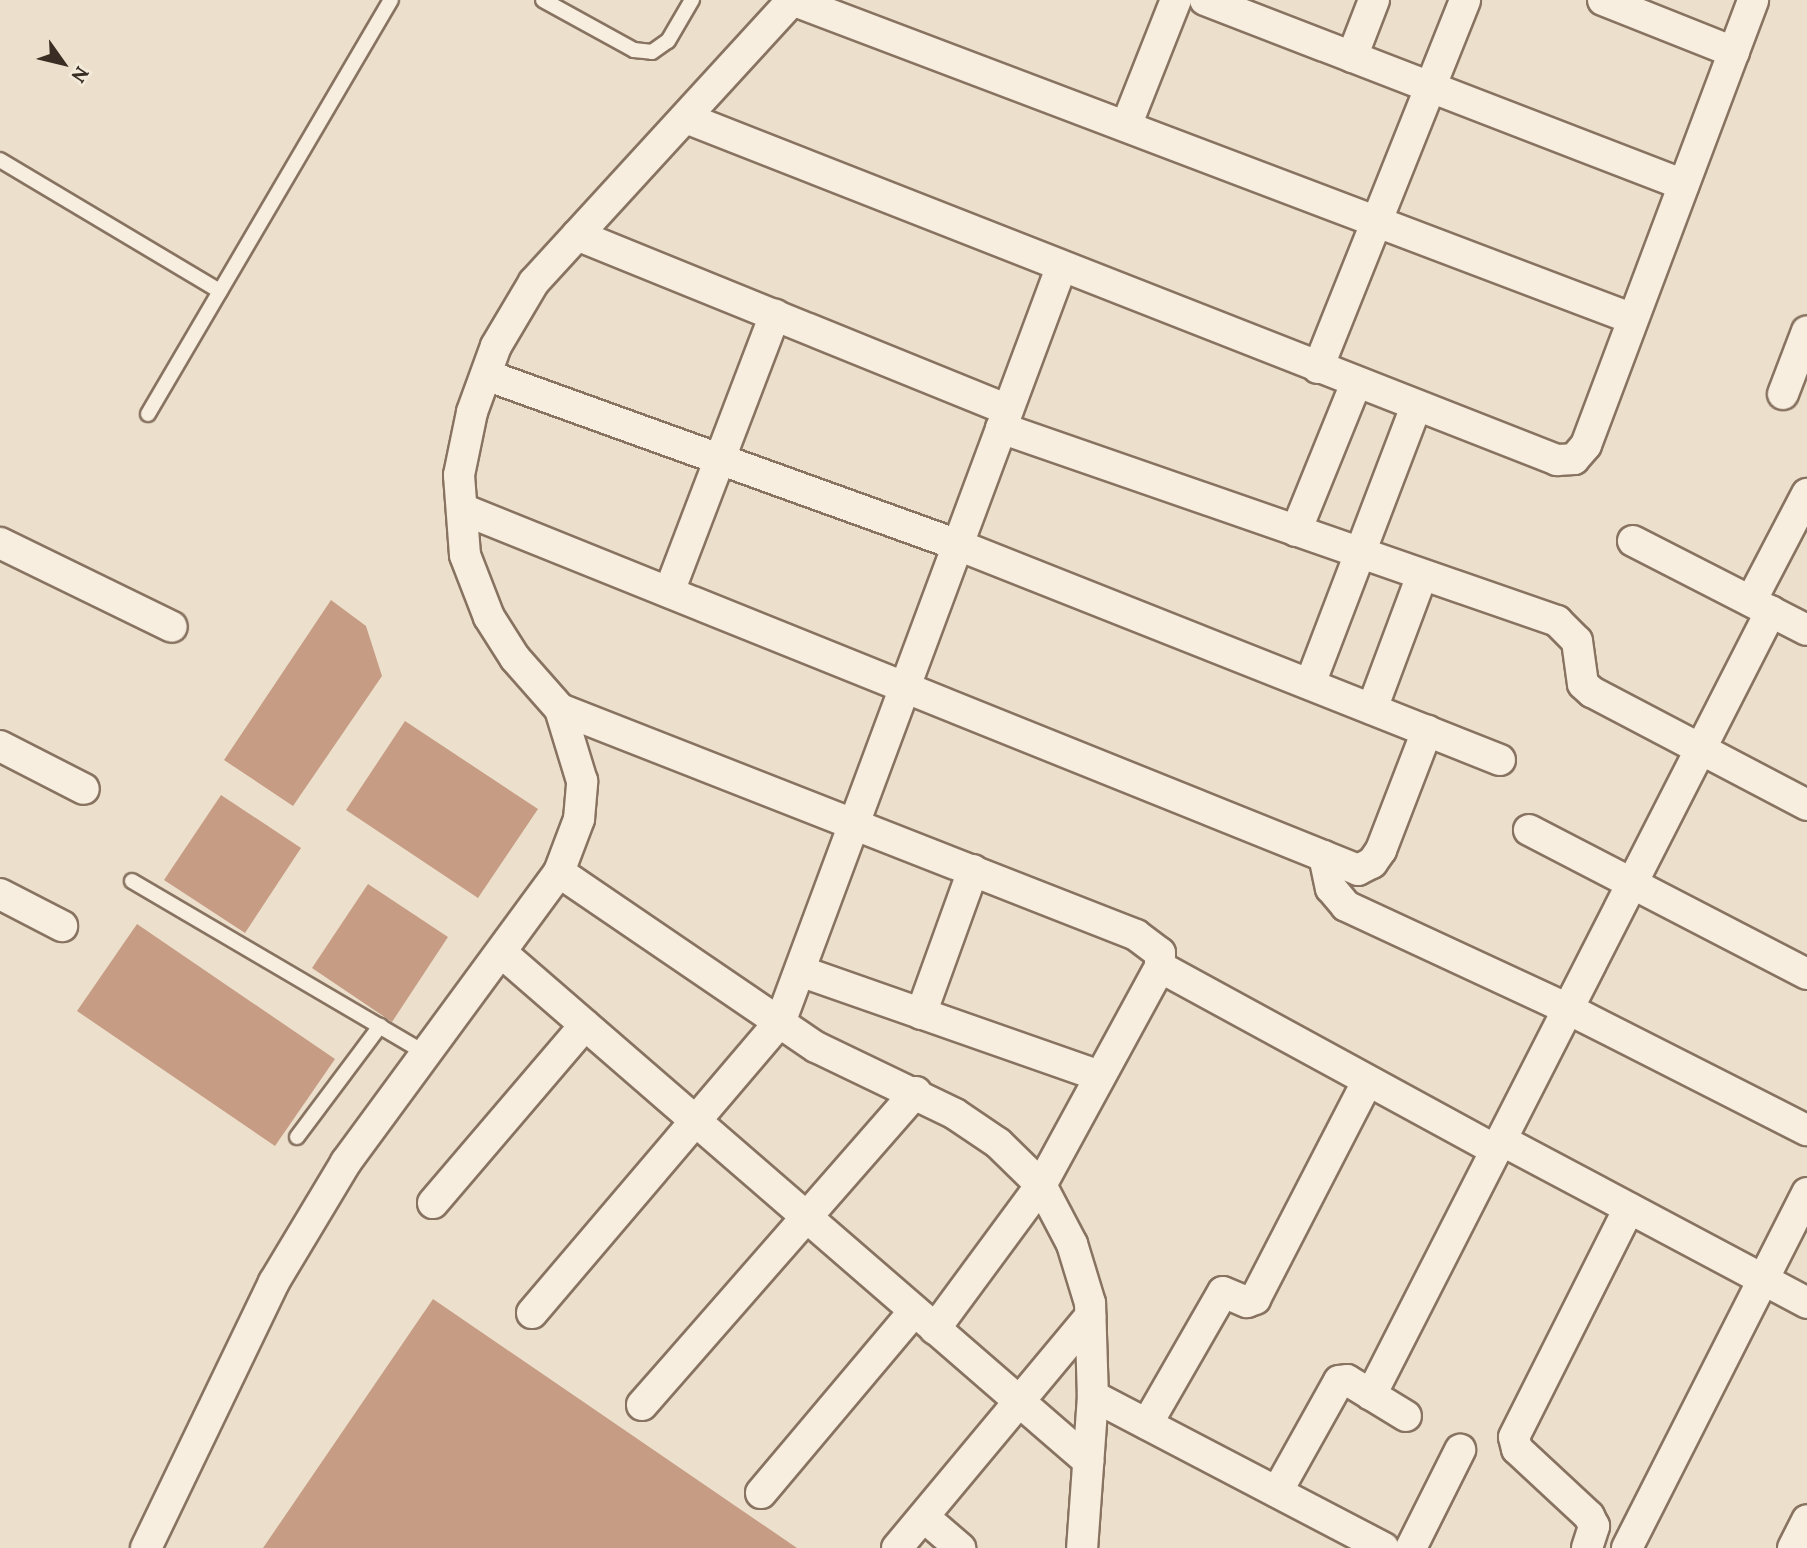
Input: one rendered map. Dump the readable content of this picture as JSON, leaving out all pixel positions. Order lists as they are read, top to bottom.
{
  "north": "bottom right"
}
